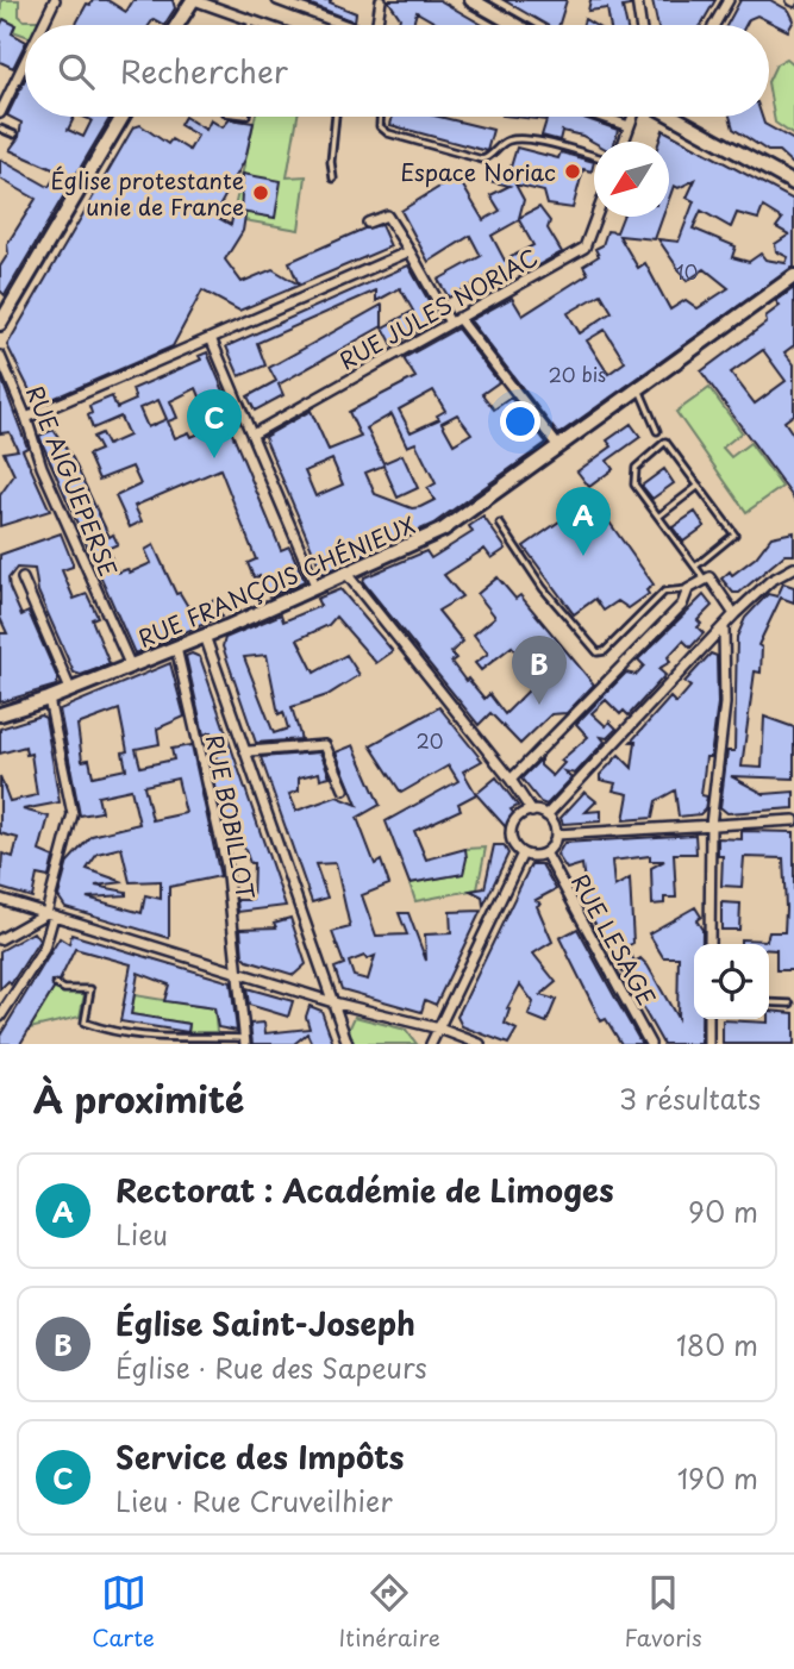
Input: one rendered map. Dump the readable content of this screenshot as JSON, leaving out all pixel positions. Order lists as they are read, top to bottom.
{
  "streets": {
    "main road": ["RUE FRANÇOIS CHÉNIEUX"],
    "street": [
      "RUE JULES NORIAC",
      "RUE AIGUEPERSE",
      "RUE BOBILLOT",
      "RUE LESAGE"
    ]
  },
  "crossings": [
    ["RUE AIGUEPERSE", "RUE FRANÇOIS CHÉNIEUX"],
    ["RUE FRANÇOIS CHÉNIEUX", "RUE BOBILLOT"]
  ],
  "places": ["Espace Noriac", "Église protestante unie de France"],
  "house_numbers": ["10", "20 bis", "20"],
  "north": "bottom left",
  "page": {
    "search": "Rechercher",
    "pins": ["C", "A", "B"],
    "heading": ["À proximité", "3 résultats"],
    "list": [
      {
        "mark": "A",
        "name": "Rectorat : Académie de Limoges",
        "note": "Lieu",
        "value": "90 m"
      },
      {
        "mark": "B",
        "name": "Église Saint-Joseph",
        "note": "Église · Rue des Sapeurs",
        "value": "180 m"
      },
      {
        "mark": "C",
        "name": "Service des Impôts",
        "note": "Lieu · Rue Cruveilhier",
        "value": "190 m"
      }
    ],
    "nav": ["Carte", "Itinéraire", "Favoris"]
  }
}
